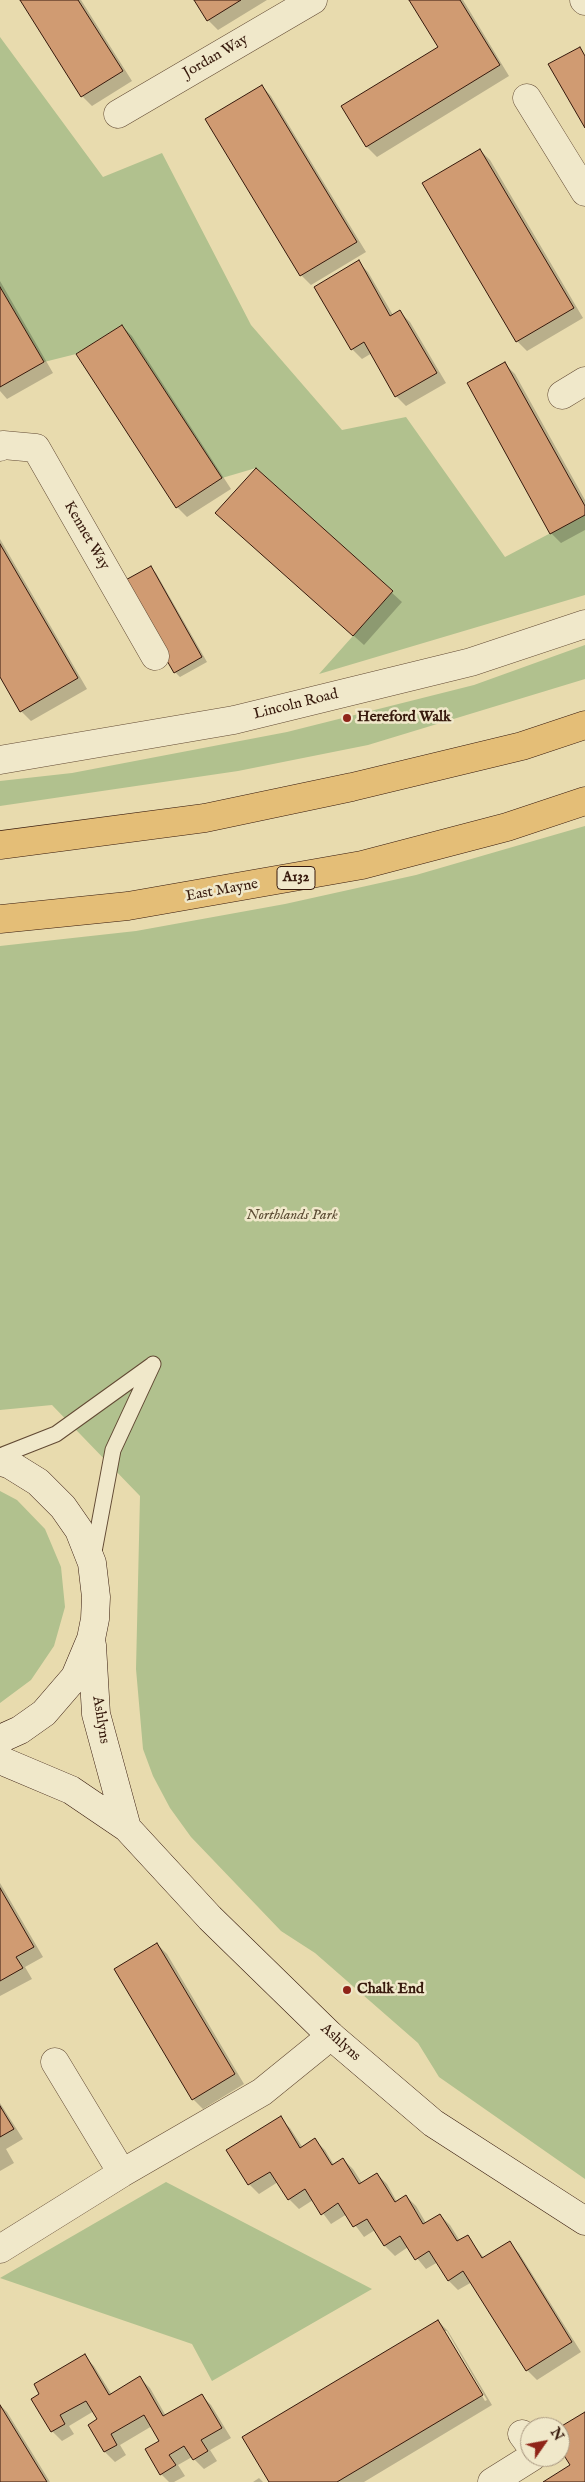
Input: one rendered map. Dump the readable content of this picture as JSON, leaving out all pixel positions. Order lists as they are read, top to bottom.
{
  "streets": {
    "main road": ["A132", "East Mayne"],
    "street": [
      "Jordan Way",
      "Kennet Way",
      "Lincoln Road",
      "Ashlyns"
    ]
  },
  "parks": ["Northlands Park"],
  "places": ["Hereford Walk", "Chalk End"],
  "north": "top right"
}
